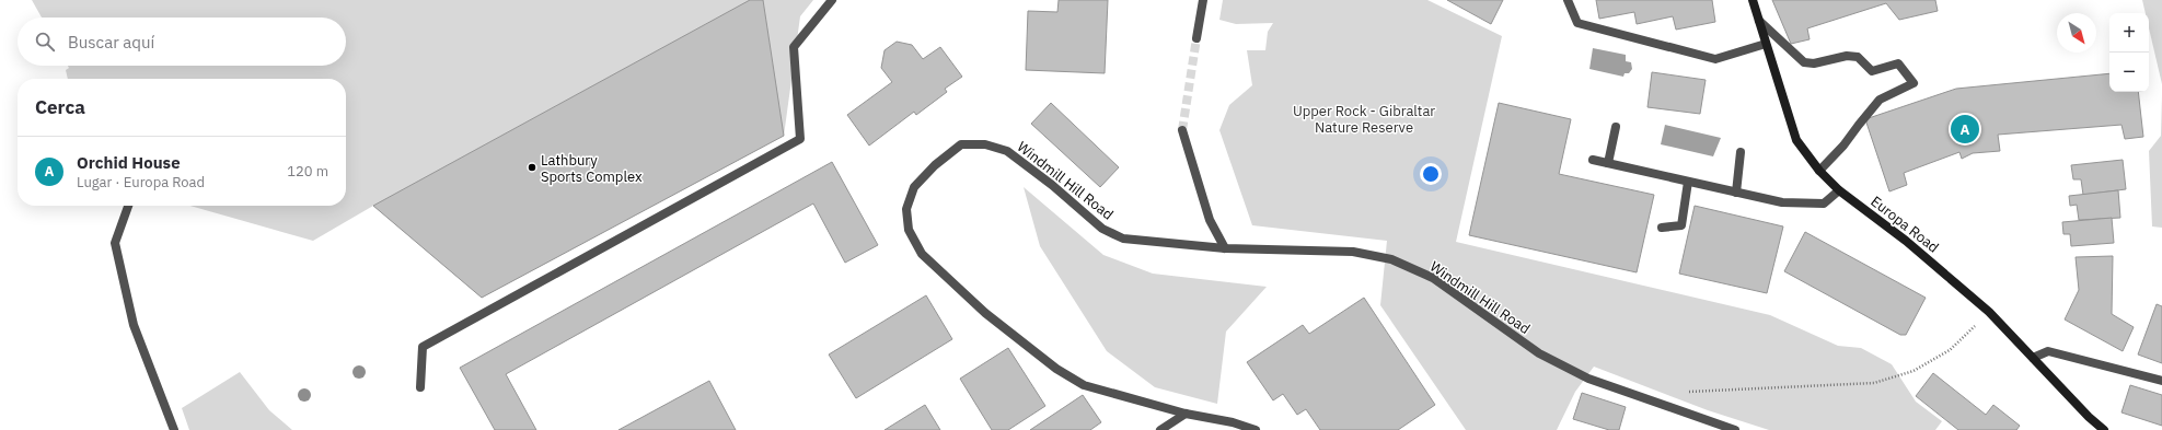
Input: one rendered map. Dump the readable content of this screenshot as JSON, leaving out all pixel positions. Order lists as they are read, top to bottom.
{
  "streets": {
    "main road": ["Europa Road"],
    "street": ["Windmill Hill Road"]
  },
  "parks": ["Upper Rock - Gibraltar Nature Reserve"],
  "places": ["Lathbury Sports Complex"],
  "north": "bottom right",
  "page": {
    "map_buttons": ["+", "−"],
    "search": "Buscar aquí",
    "heading": "Cerca",
    "pins": "A",
    "list": [
      {
        "mark": "A",
        "name": "Orchid House",
        "note": "Lugar · Europa Road",
        "value": "120 m"
      }
    ]
  }
}
